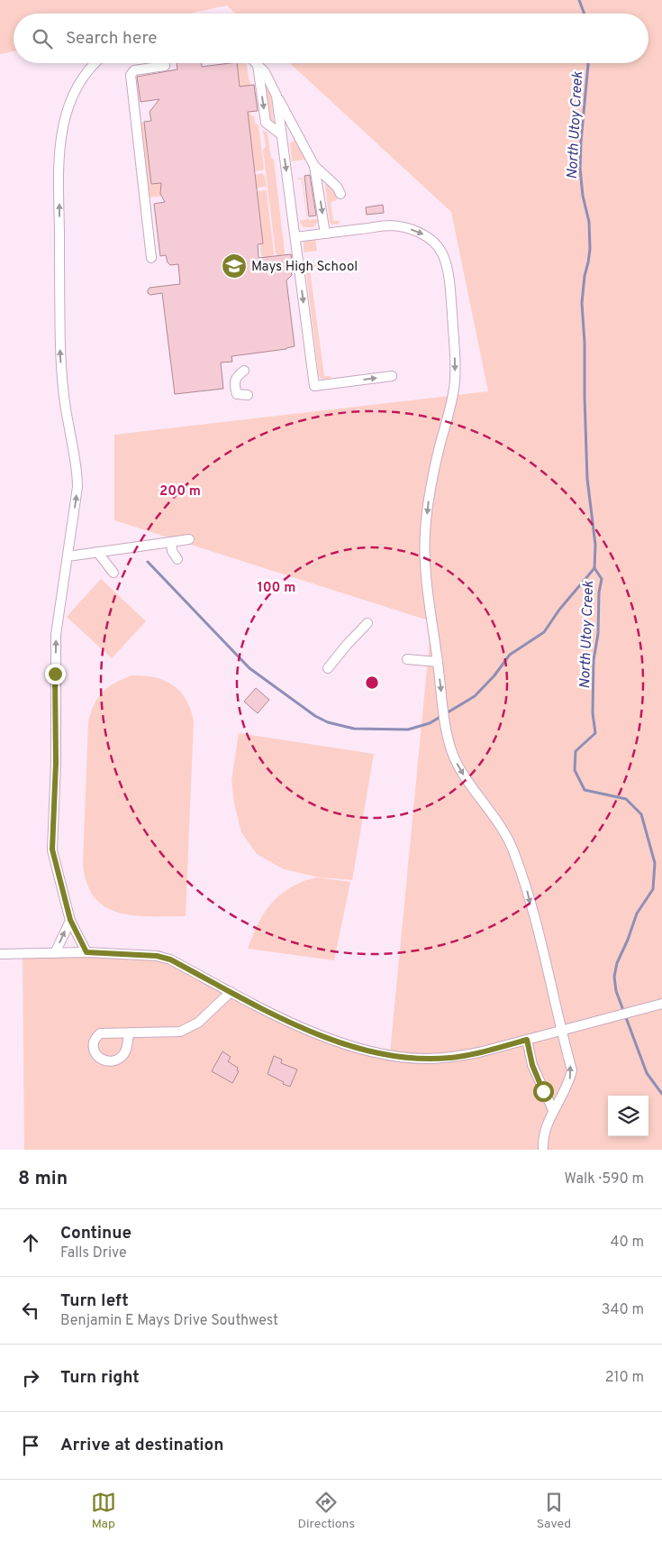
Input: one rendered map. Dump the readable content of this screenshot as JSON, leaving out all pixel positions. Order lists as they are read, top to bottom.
{
  "water": ["North Utoy Creek"],
  "places": {
    "school or university": ["Mays High School"]
  },
  "page": {
    "search": "Search here",
    "heading": ["8 min", "Walk · 590 m"],
    "list": [
      ["Continue", "Falls Drive", "40 m"],
      ["Turn left", "Benjamin E Mays Drive Southwest", "340 m"],
      ["Turn right", "210 m"],
      "Arrive at destination"
    ],
    "nav": ["Map", "Directions", "Saved"]
  },
  "rings": ["200 m", "100 m"]
}
